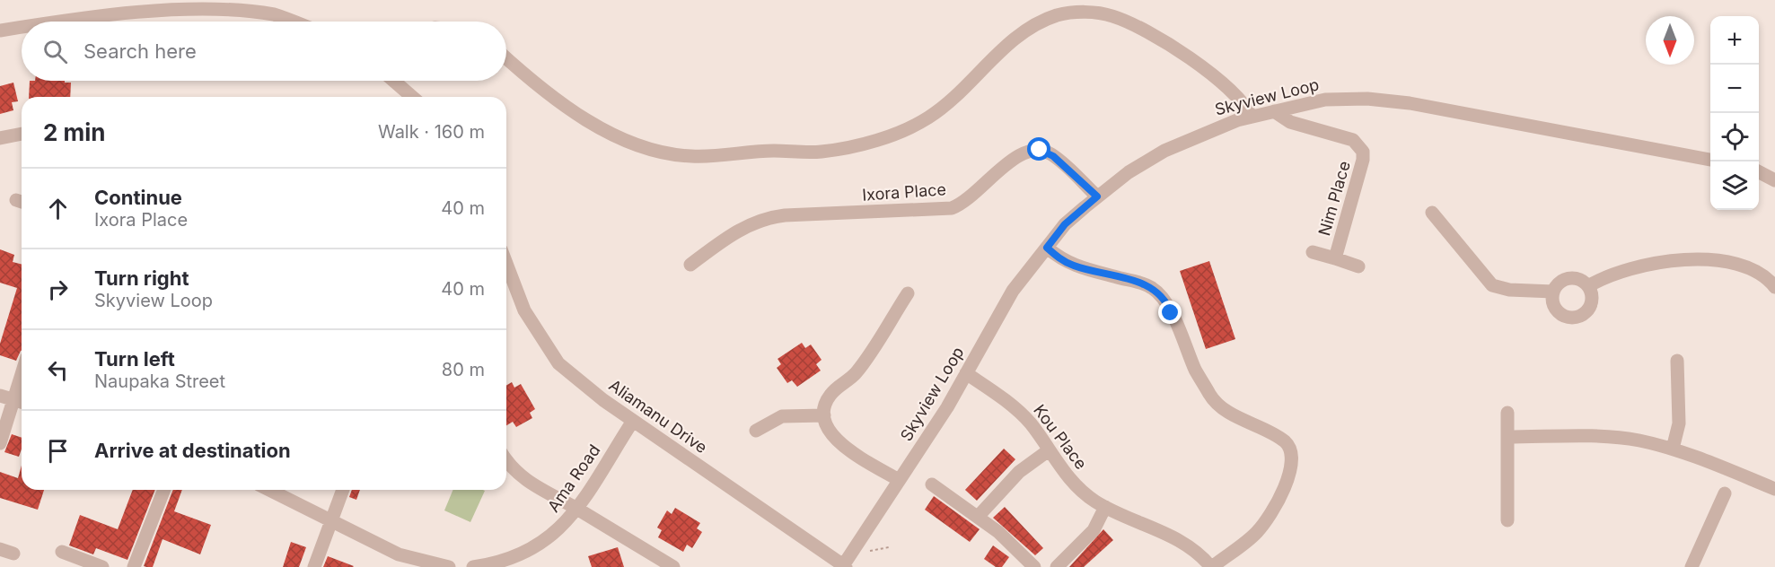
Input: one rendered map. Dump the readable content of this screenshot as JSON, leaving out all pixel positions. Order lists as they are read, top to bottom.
{
  "streets": {
    "street": [
      "Skyview Loop",
      "Ixora Place",
      "Nim Place",
      "Aliamanu Drive",
      "Kou Place",
      "Ama Road"
    ]
  },
  "crossings": [
    ["Skyview Loop", "Ixora Place"],
    ["Skyview Loop", "Nim Place"],
    ["Skyview Loop", "Aliamanu Drive"],
    ["Skyview Loop", "Kou Place"],
    ["Aliamanu Drive", "Ama Road"]
  ],
  "north": "bottom",
  "page": {
    "map_buttons": ["+", "−"],
    "search": "Search here",
    "heading": ["2 min", "Walk · 160 m"],
    "list": [
      ["Continue", "Ixora Place", "40 m"],
      ["Turn right", "Skyview Loop", "40 m"],
      ["Turn left", "Naupaka Street", "80 m"],
      "Arrive at destination"
    ]
  }
}
